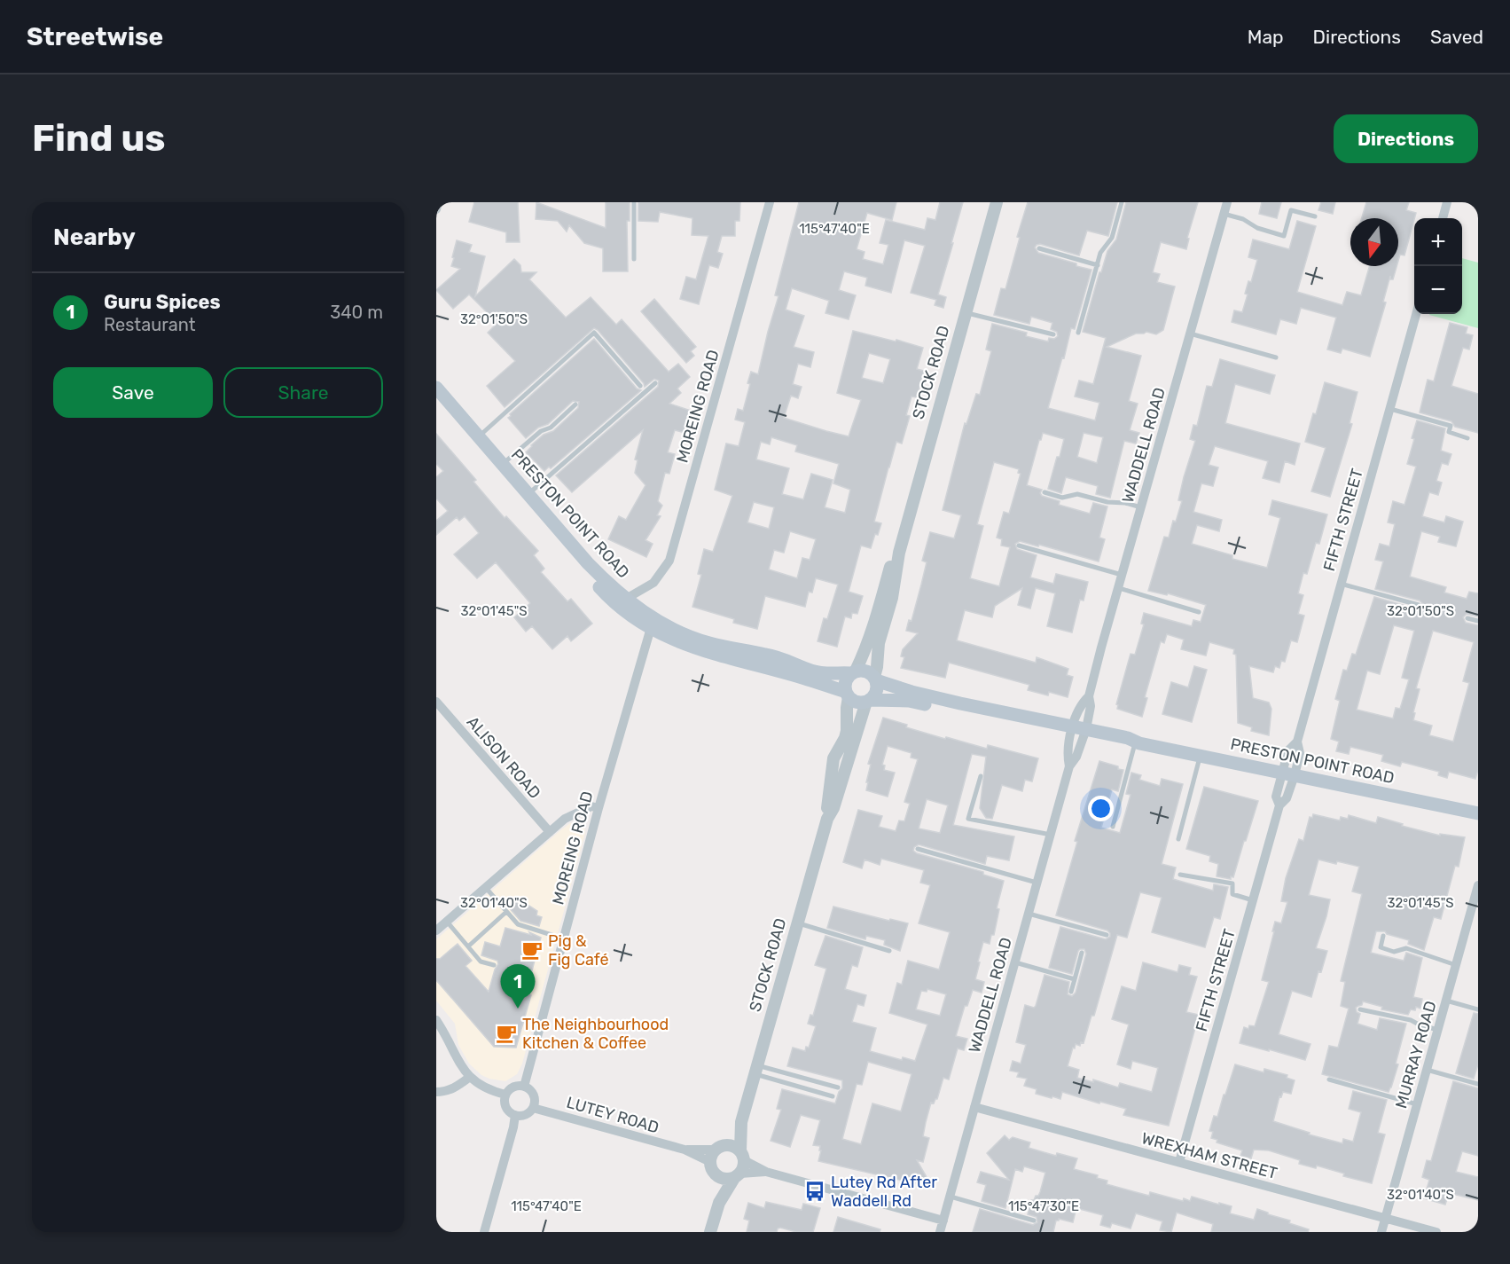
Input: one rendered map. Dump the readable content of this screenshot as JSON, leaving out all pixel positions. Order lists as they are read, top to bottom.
{
  "streets": {
    "main road": ["STOCK ROAD", "PRESTON POINT ROAD"],
    "street": [
      "MOREING ROAD",
      "WADDELL ROAD",
      "FIFTH STREET",
      "ALISON ROAD",
      "MURRAY ROAD",
      "LUTEY ROAD",
      "WREXHAM STREET"
    ]
  },
  "crossings": [
    ["STOCK ROAD", "PRESTON POINT ROAD"],
    ["STOCK ROAD", "LUTEY ROAD"],
    ["MOREING ROAD", "PRESTON POINT ROAD"],
    ["MOREING ROAD", "LUTEY ROAD"],
    ["WADDELL ROAD", "PRESTON POINT ROAD"],
    ["WADDELL ROAD", "WREXHAM STREET"],
    ["PRESTON POINT ROAD", "FIFTH STREET"],
    ["FIFTH STREET", "WREXHAM STREET"],
    ["MURRAY ROAD", "WREXHAM STREET"]
  ],
  "places": {
    "cafe": ["Pig & Fig Café", "The Neighbourhood Kitchen & Coffee"],
    "bus stop": ["Lutey Rd After Waddell Rd"]
  },
  "north": "bottom",
  "page": {
    "header": "Streetwise",
    "nav": ["Map", "Directions", "Saved"],
    "buttons": [
      "Directions",
      ["Save", "Share"]
    ],
    "title": "Find us",
    "heading": "Nearby",
    "map_buttons": ["+", "−"],
    "list": [
      {
        "mark": "1",
        "name": "Guru Spices",
        "note": "Restaurant",
        "value": "340 m"
      }
    ],
    "pins": "1"
  },
  "coordinates": [
    "115°47'40\"E",
    "32°01'50\"S",
    "32°01'45\"S",
    "32°01'40\"S",
    "115°47'30\"E"
  ]
}
